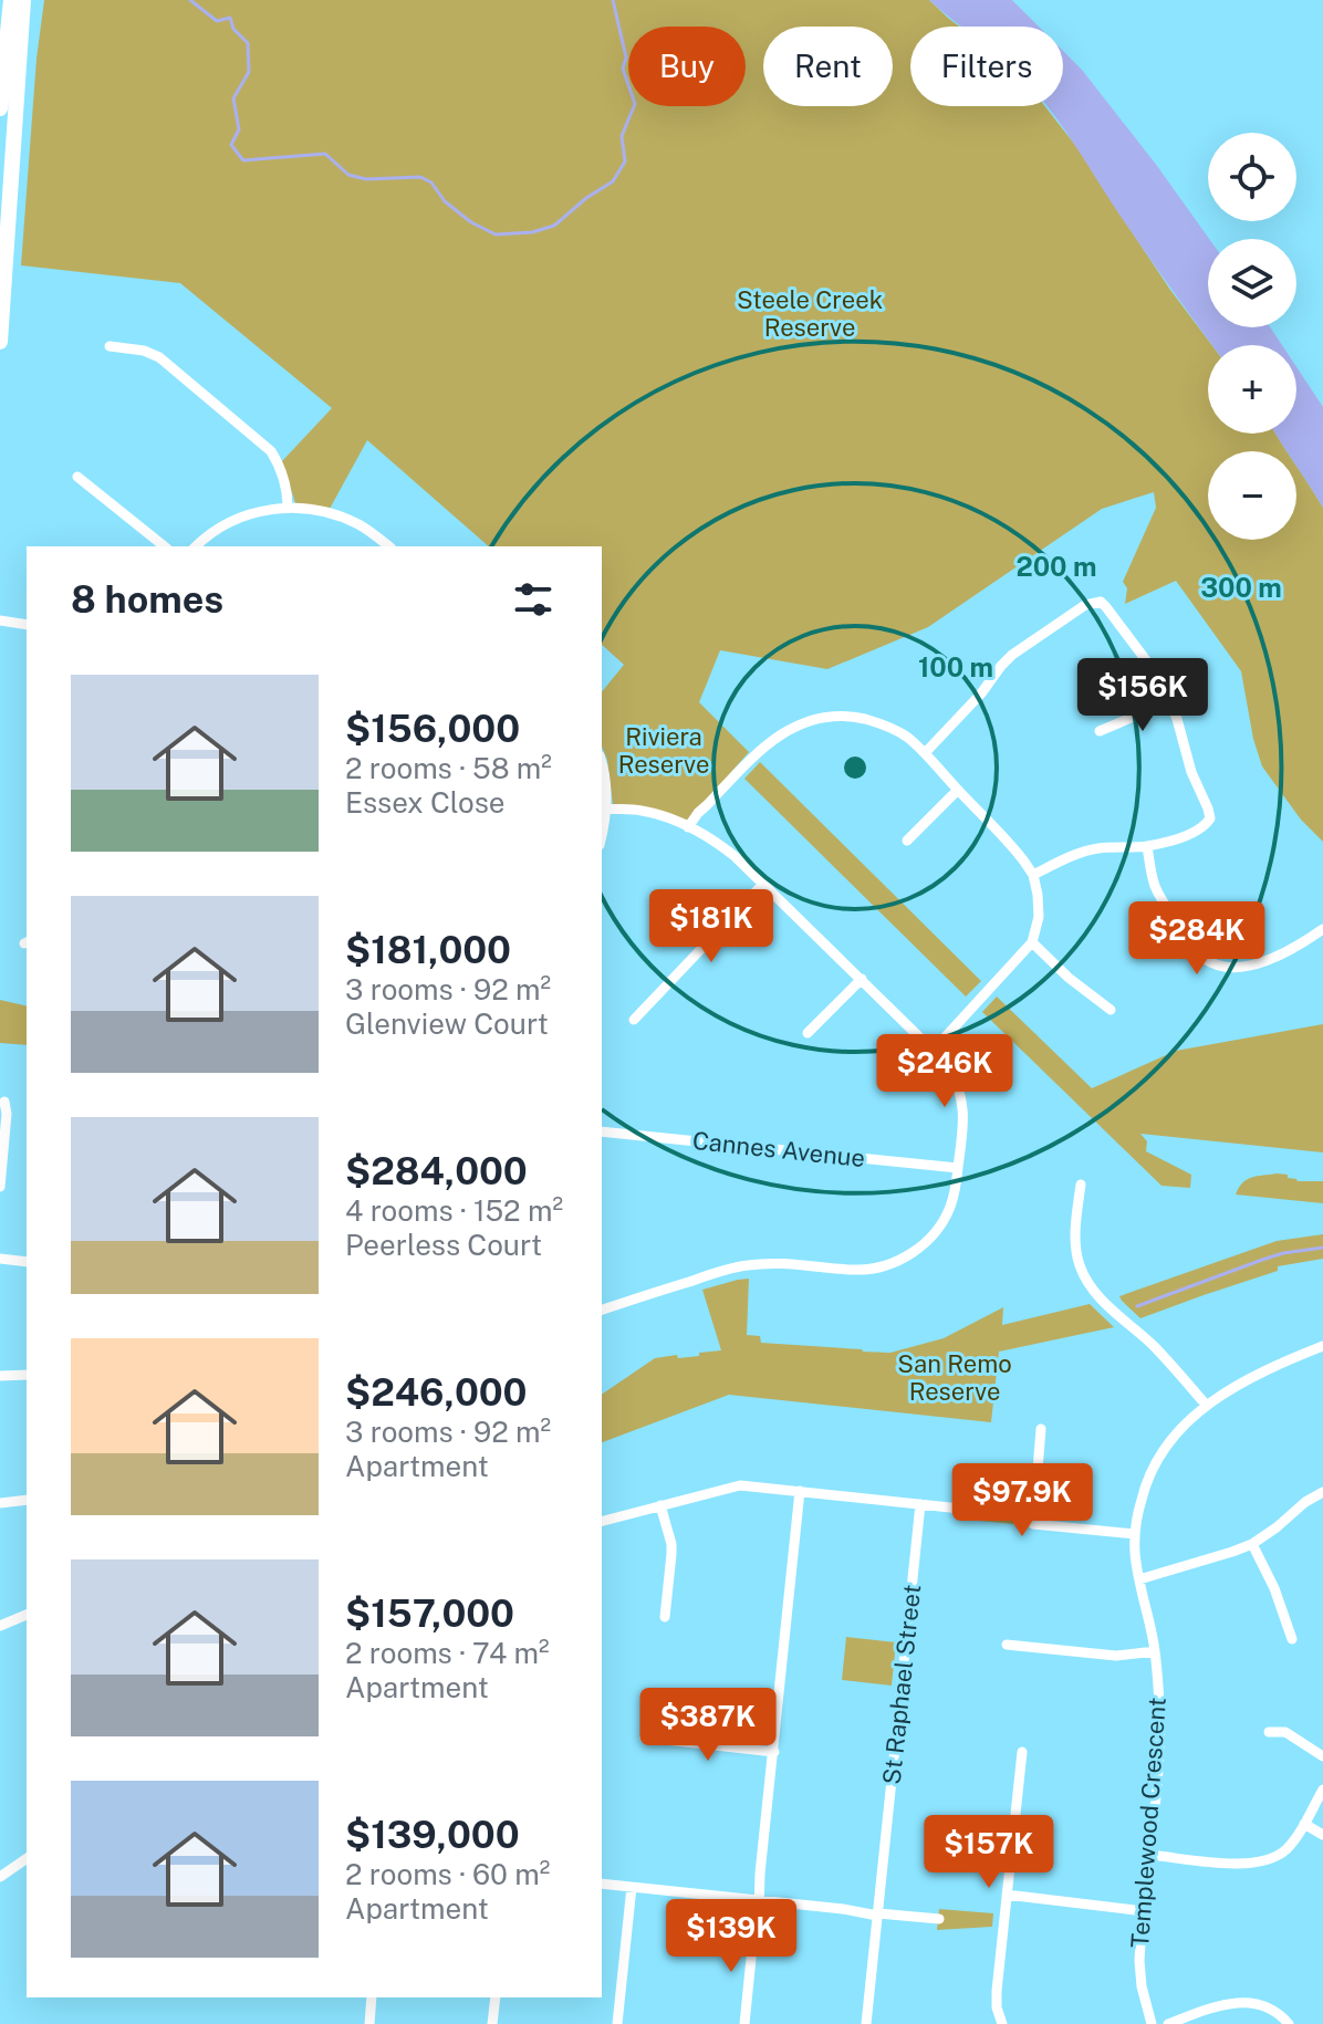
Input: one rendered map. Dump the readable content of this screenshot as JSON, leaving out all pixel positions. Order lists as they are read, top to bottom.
{
  "streets": {
    "street": ["Cannes Avenue", "St Raphael Street", "Templewood Crescent"]
  },
  "parks": ["Steele Creek Reserve", "Riviera Reserve", "San Remo Reserve"],
  "page": {
    "chip": ["Buy", "Rent", "Filters"],
    "map_buttons": ["+", "−"],
    "heading": "8 homes",
    "list": [
      {
        "name": "$156,000",
        "note": "2 rooms · 58 m² · Essex Close"
      },
      {
        "name": "$181,000",
        "note": "3 rooms · 92 m² · Glenview Court"
      },
      {
        "name": "$284,000",
        "note": "4 rooms · 152 m² · Peerless Court"
      },
      {
        "name": "$246,000",
        "note": "3 rooms · 92 m² · Apartment"
      },
      {
        "name": "$157,000",
        "note": "2 rooms · 74 m² · Apartment"
      },
      {
        "name": "$139,000",
        "note": "2 rooms · 60 m² · Apartment"
      }
    ],
    "price": [
      "$156K",
      "$181K",
      "$284K",
      "$246K",
      "$97.9K",
      "$387K",
      "$157K",
      "$139K"
    ]
  },
  "rings": ["200 m", "300 m", "100 m"]
}
